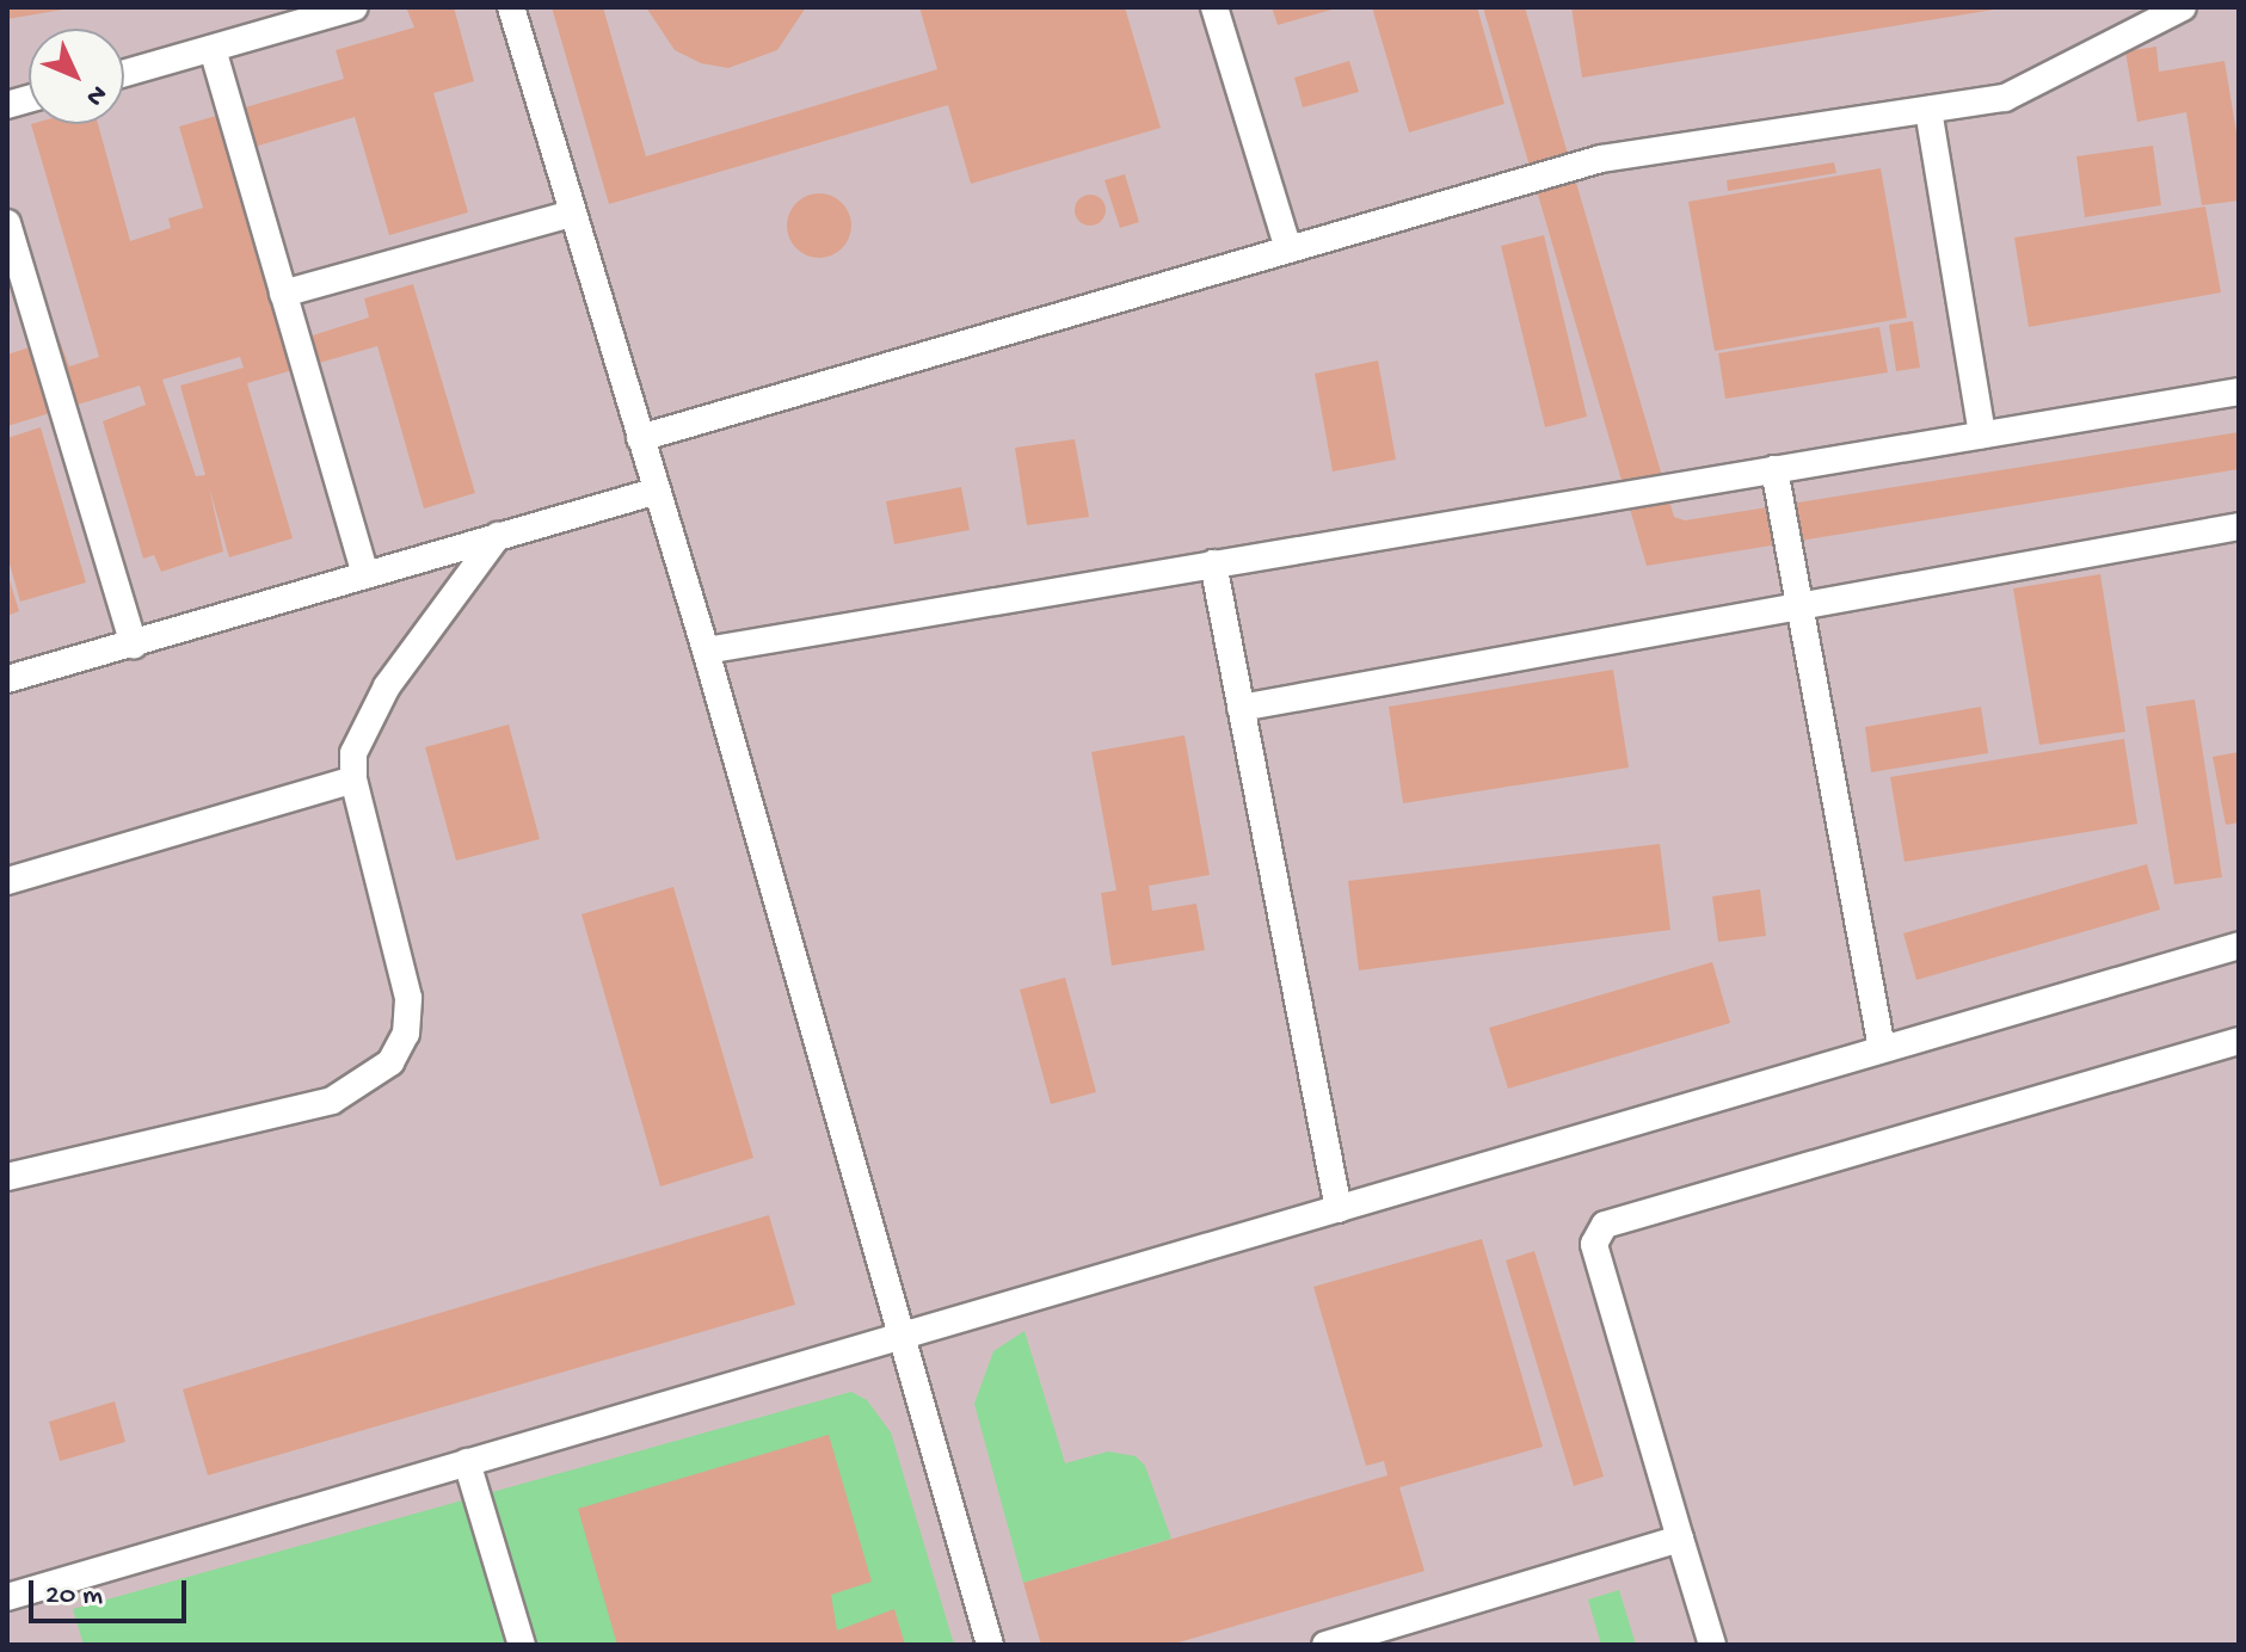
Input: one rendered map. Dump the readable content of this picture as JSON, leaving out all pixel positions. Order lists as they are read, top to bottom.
{
  "scale_bar": "20 m",
  "north": "bottom right"
}
